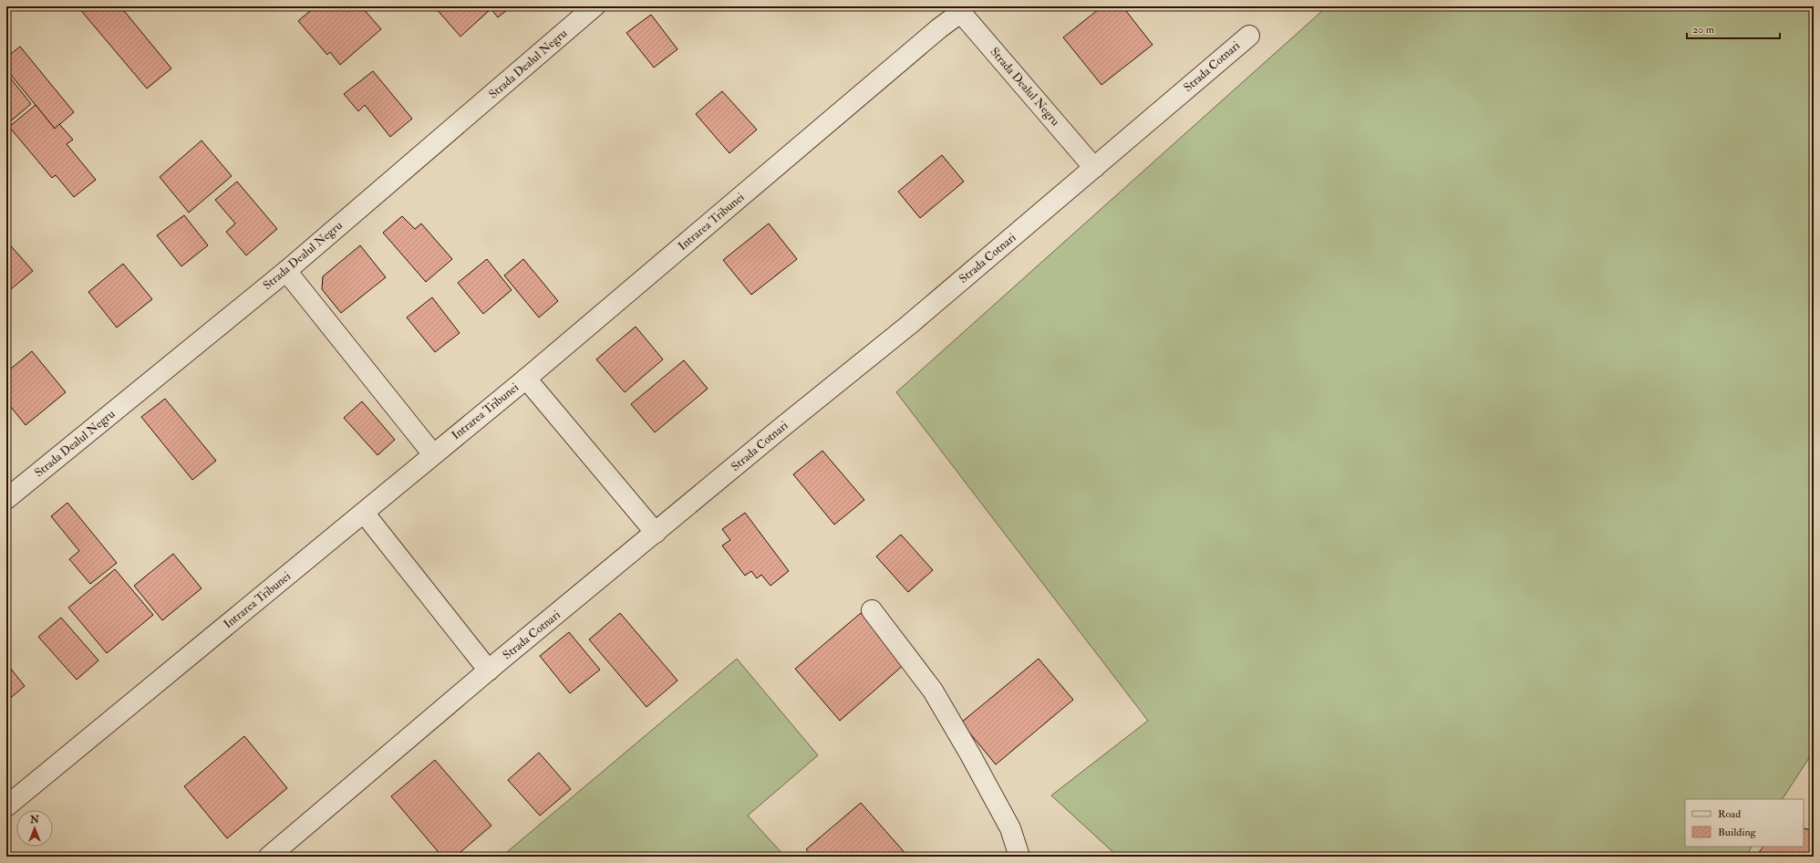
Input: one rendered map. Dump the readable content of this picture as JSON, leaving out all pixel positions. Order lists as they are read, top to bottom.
{
  "streets": {
    "street": ["Strada Dealul Negru", "Strada Cotnari", "Intrarea Tribunei"]
  },
  "crossings": [
    ["Strada Dealul Negru", "Strada Cotnari"],
    ["Strada Dealul Negru", "Intrarea Tribunei"]
  ],
  "legend": ["Road", "Building"],
  "scale_bar": "20 m",
  "north": "top"
}
